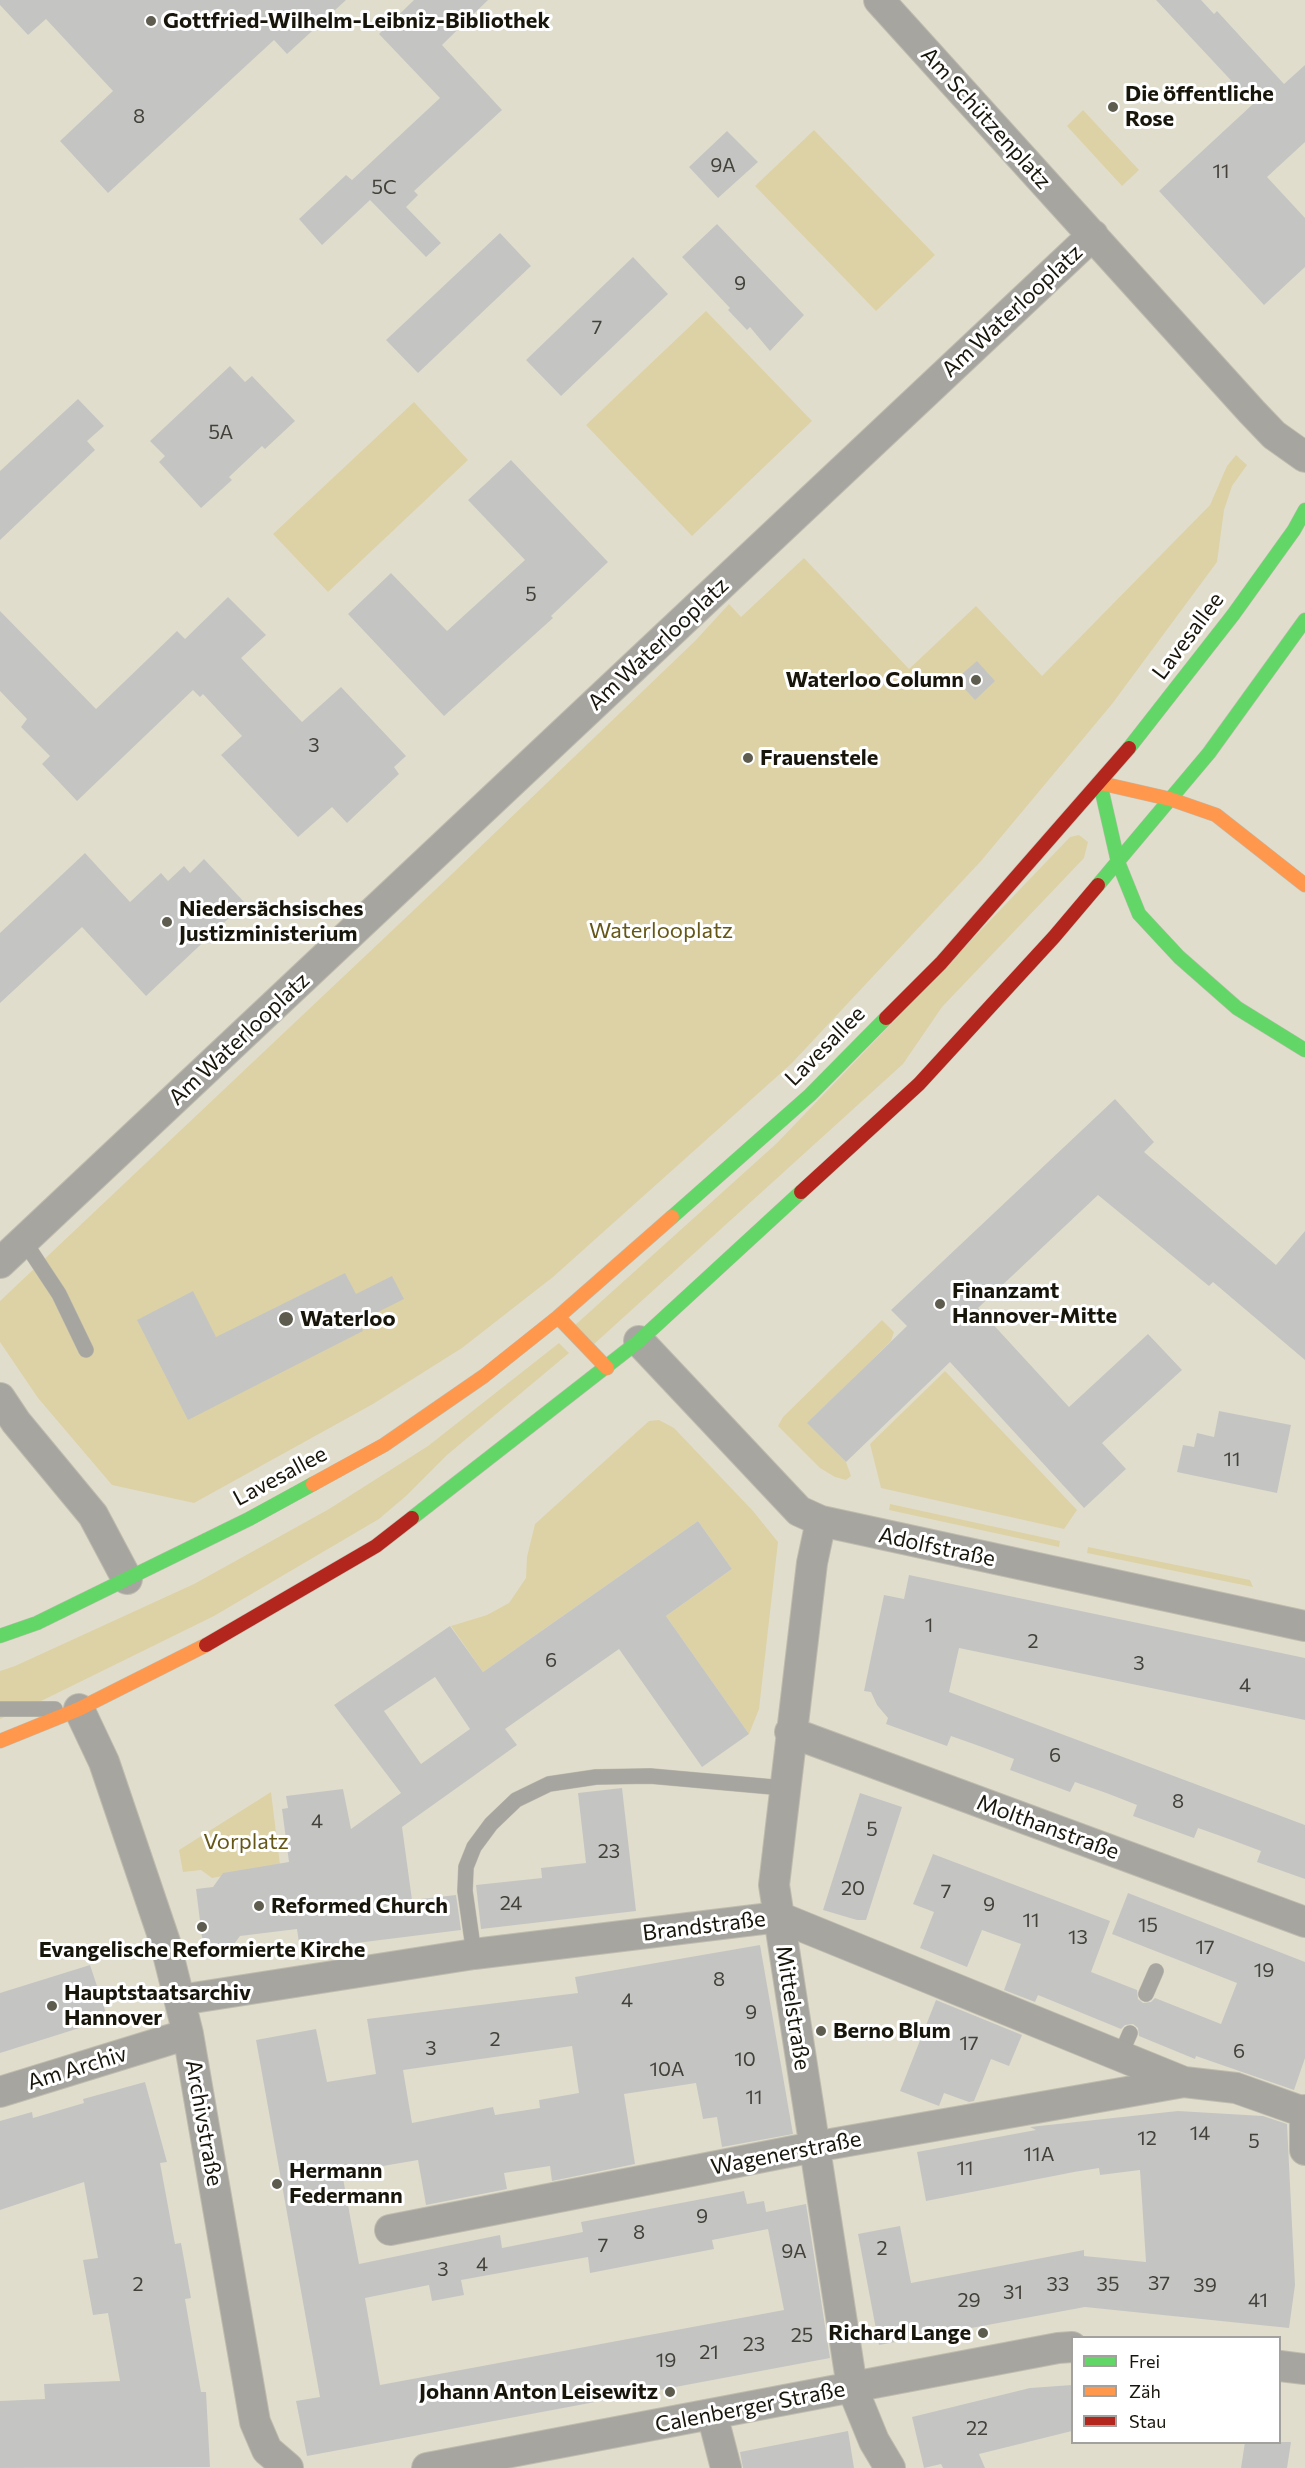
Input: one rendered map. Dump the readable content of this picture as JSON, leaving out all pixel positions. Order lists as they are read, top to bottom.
{
  "streets": {
    "main road": ["Lavesallee"],
    "street": [
      "Am Schützenplatz",
      "Am Waterlooplatz",
      "Adolfstraße",
      "Molthanstraße",
      "Brandstraße",
      "Mittelstraße",
      "Am Archiv",
      "Archivstraße",
      "Wagenerstraße",
      "Calenberger Straße"
    ]
  },
  "crossings": [
    ["Am Schützenplatz", "Am Waterlooplatz"],
    ["Adolfstraße", "Mittelstraße"],
    ["Molthanstraße", "Mittelstraße"],
    ["Brandstraße", "Mittelstraße"],
    ["Brandstraße", "Archivstraße"],
    ["Brandstraße", "Wagenerstraße"],
    ["Mittelstraße", "Wagenerstraße"],
    ["Mittelstraße", "Calenberger Straße"],
    ["Am Archiv", "Archivstraße"]
  ],
  "parks": ["Waterlooplatz", "Vorplatz"],
  "places": [
    "Gottfried-Wilhelm-Leibniz-Bibliothek",
    "Die öffentliche Rose",
    "Waterloo Column",
    "Frauenstele",
    "Niedersächsisches Justizministerium",
    "Finanzamt Hannover-Mitte",
    "Waterloo",
    "Reformed Church",
    "Evangelische Reformierte Kirche",
    "Hauptstaatsarchiv Hannover",
    "Berno Blum",
    "Hermann Federmann",
    "Richard Lange",
    "Johann Anton Leisewitz"
  ],
  "house_numbers": [
    "8",
    "9A",
    "11",
    "5C",
    "9",
    "7",
    "5A",
    "5",
    "3",
    "11",
    "1",
    "2",
    "6",
    "3",
    "4",
    "6",
    "8",
    "4",
    "5",
    "23",
    "20",
    "7",
    "24",
    "9",
    "11",
    "15",
    "13",
    "17",
    "19",
    "8",
    "4",
    "9",
    "2",
    "17",
    "3",
    "6",
    "10",
    "10A",
    "11",
    "14",
    "12",
    "5",
    "11A",
    "11",
    "9",
    "8",
    "7",
    "2",
    "9A",
    "4",
    "3",
    "37",
    "2",
    "33",
    "35",
    "39",
    "31",
    "29",
    "41",
    "25",
    "23",
    "21",
    "19",
    "22"
  ],
  "legend": ["Frei", "Zäh", "Stau"]
}
